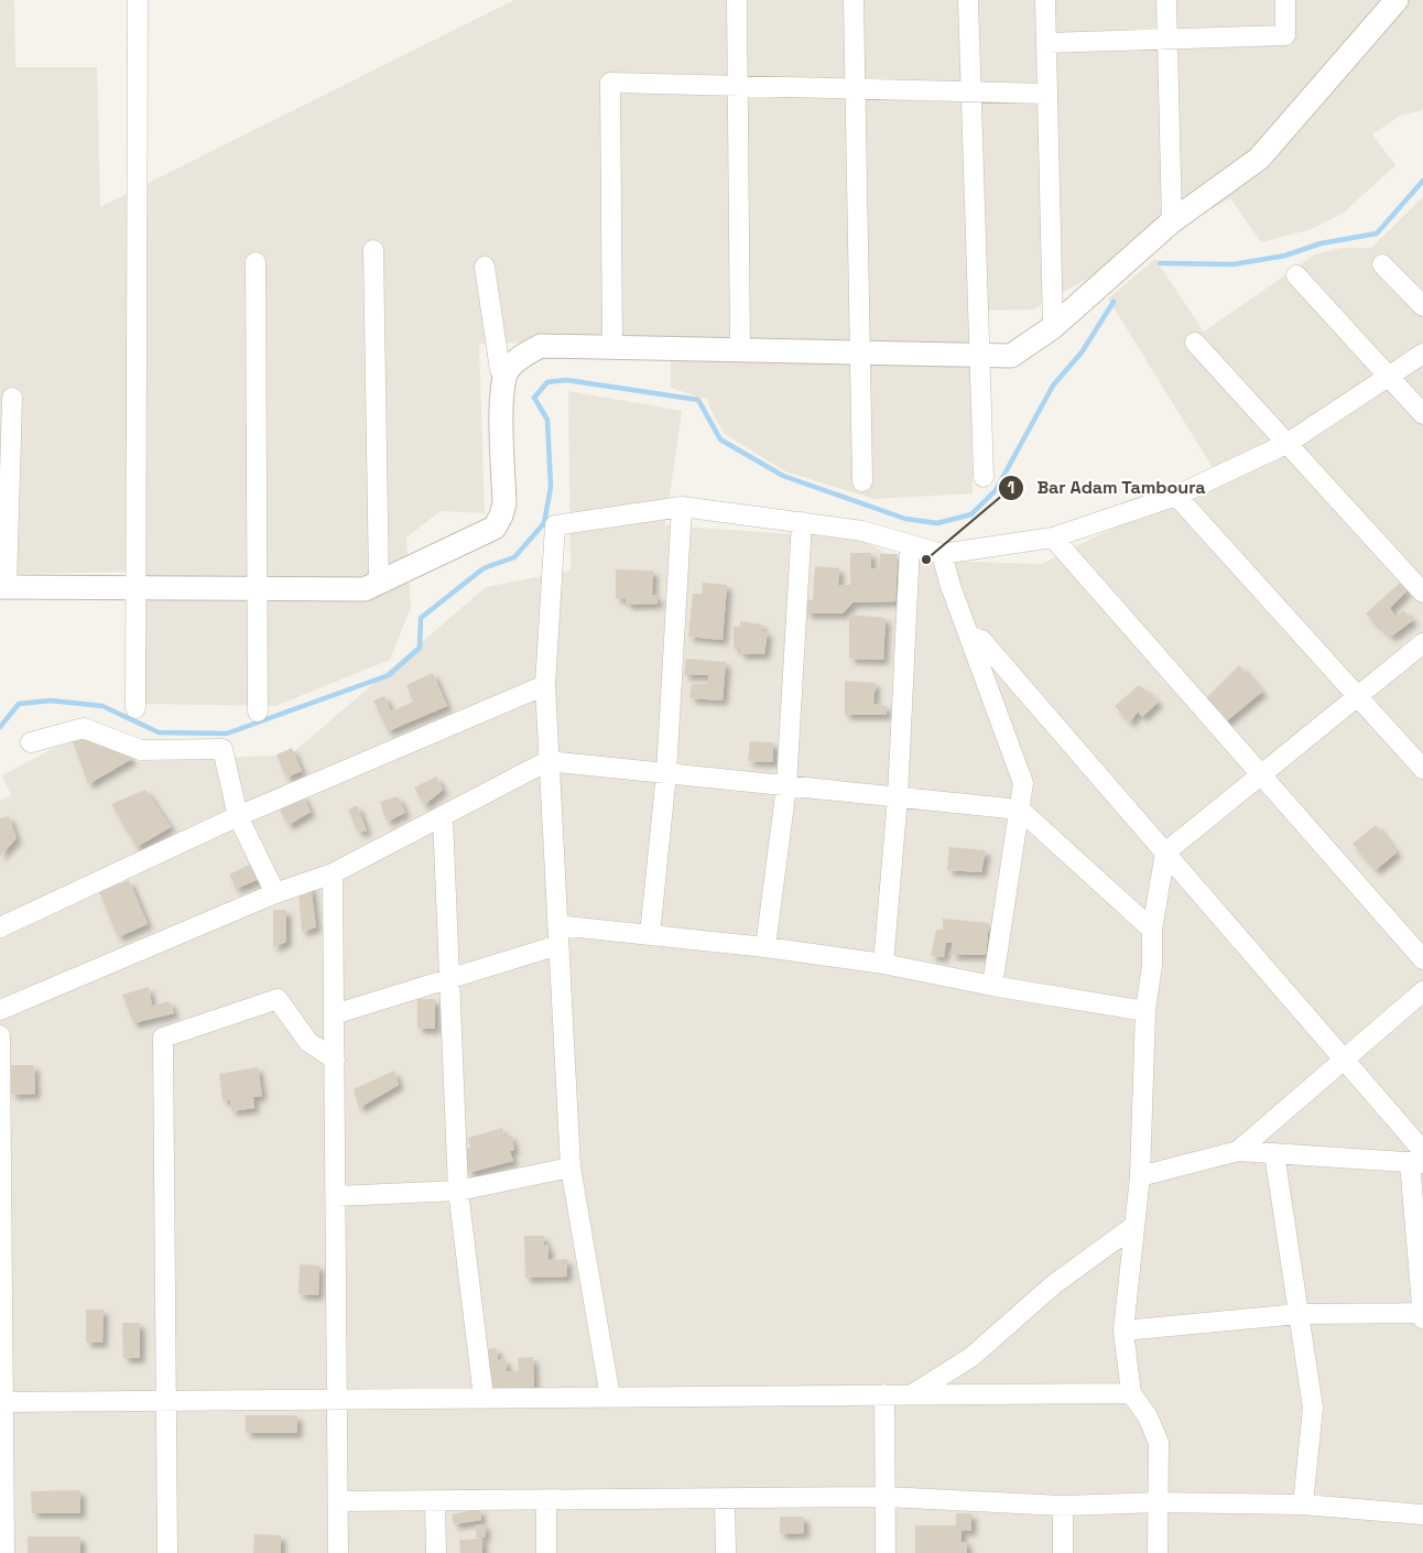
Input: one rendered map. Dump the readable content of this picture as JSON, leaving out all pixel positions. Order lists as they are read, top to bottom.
{
  "places": ["Bar Adam Tamboura"]
}
